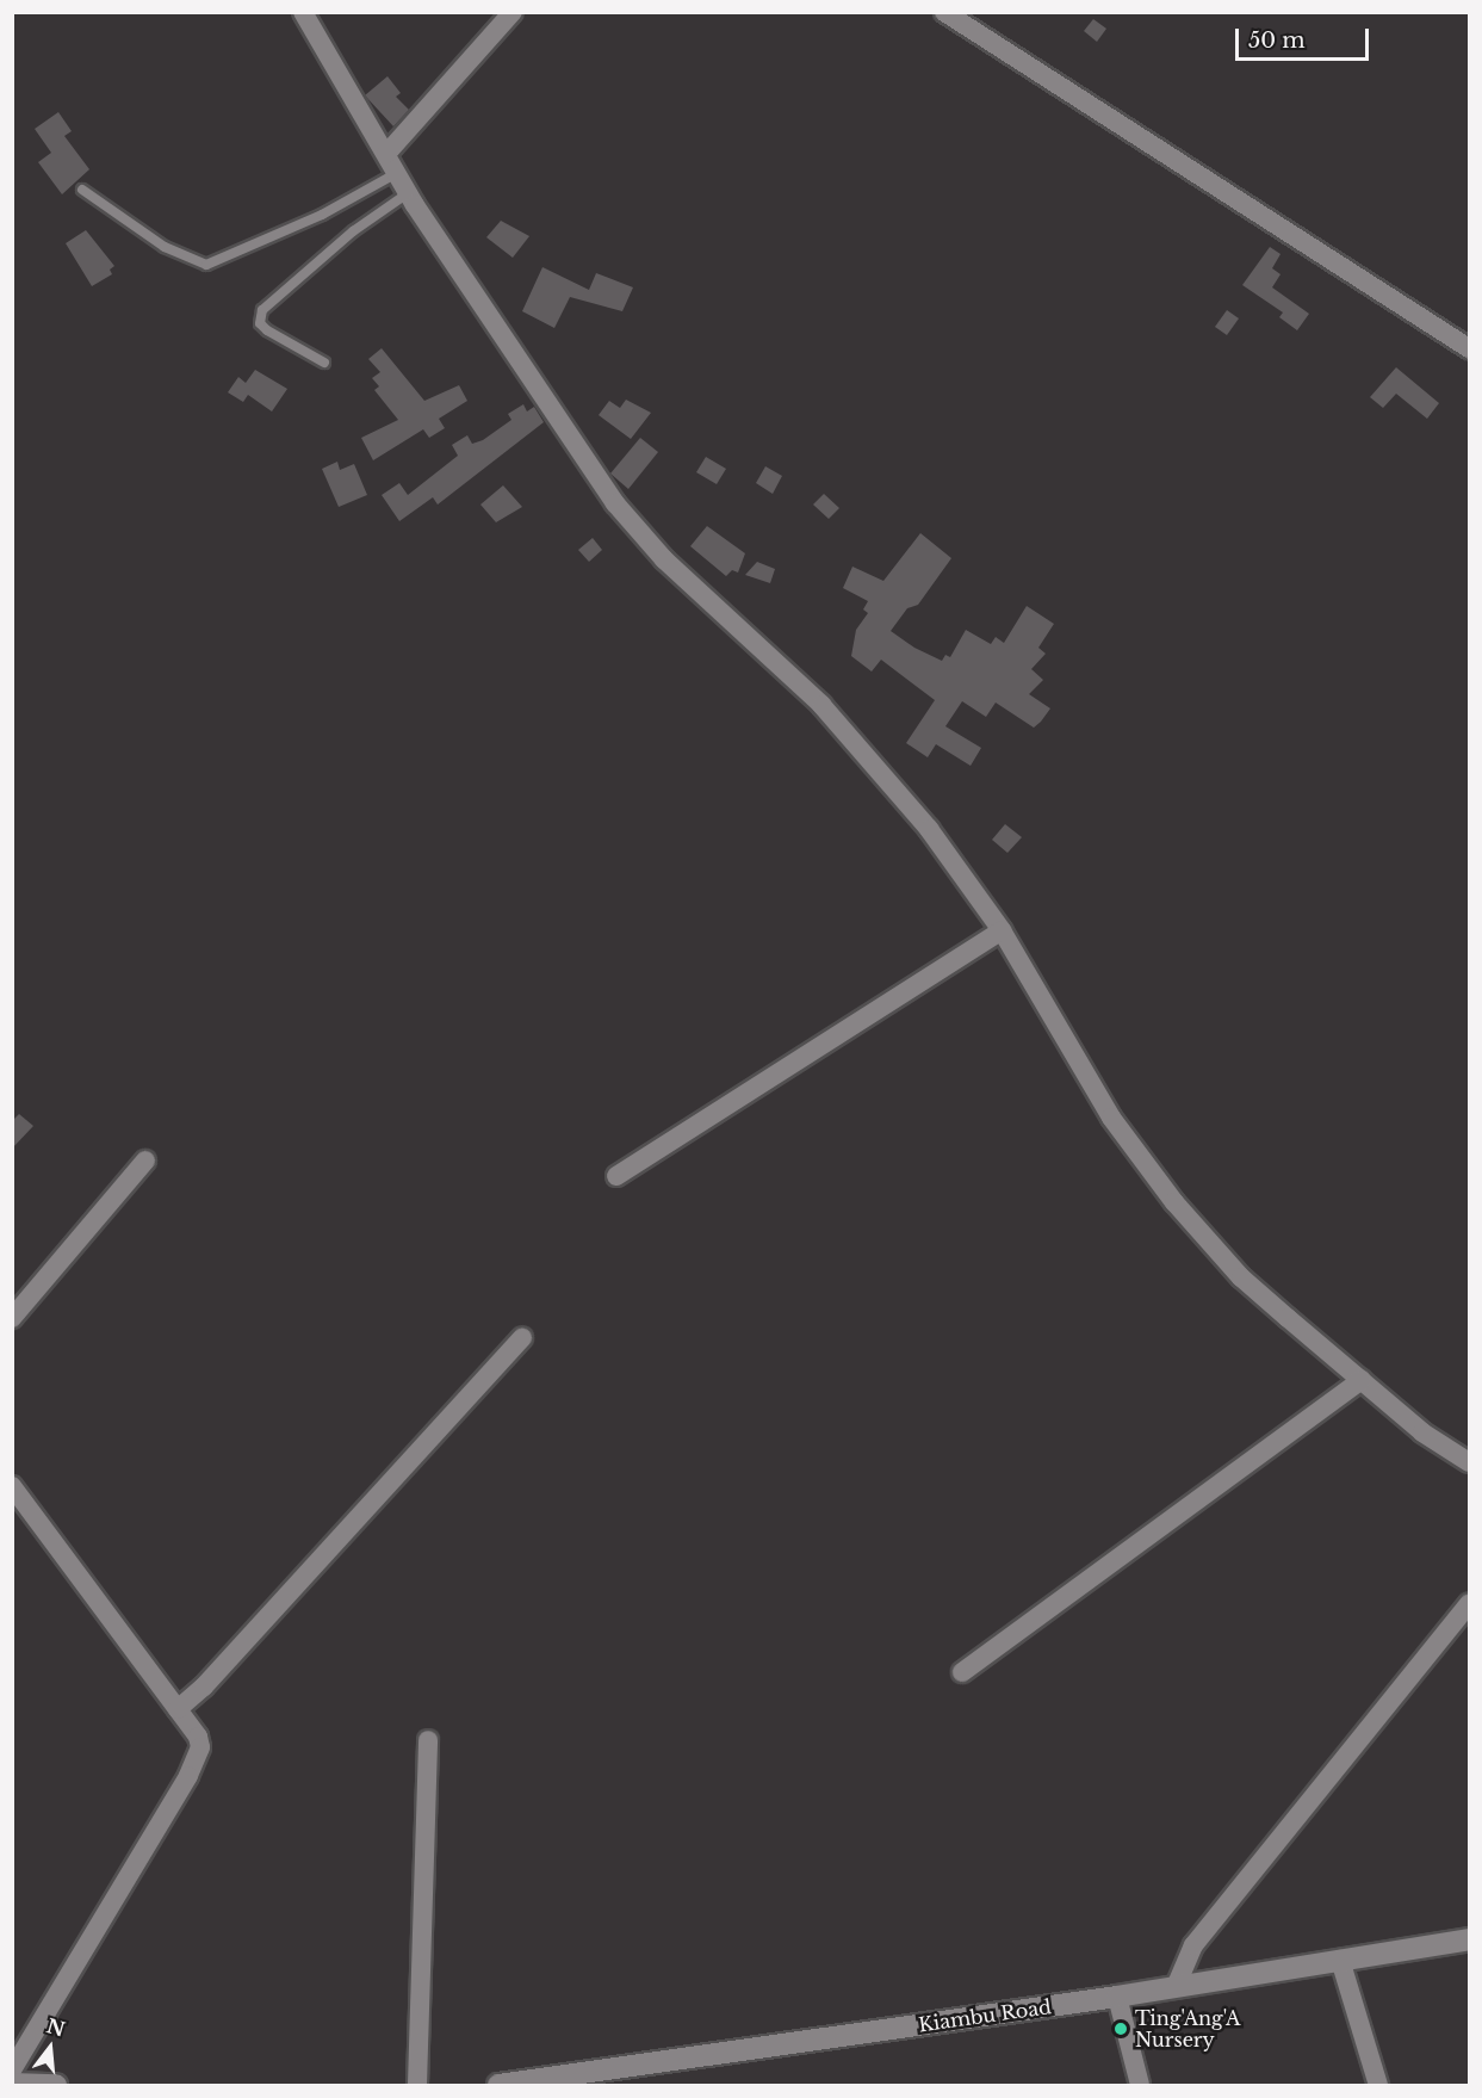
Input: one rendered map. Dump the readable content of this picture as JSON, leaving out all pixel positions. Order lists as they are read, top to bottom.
{
  "streets": {
    "street": ["Kiambu Road"]
  },
  "places": ["Ting'Ang'A Nursery"],
  "scale_bar": "50 m",
  "north": "top"
}
